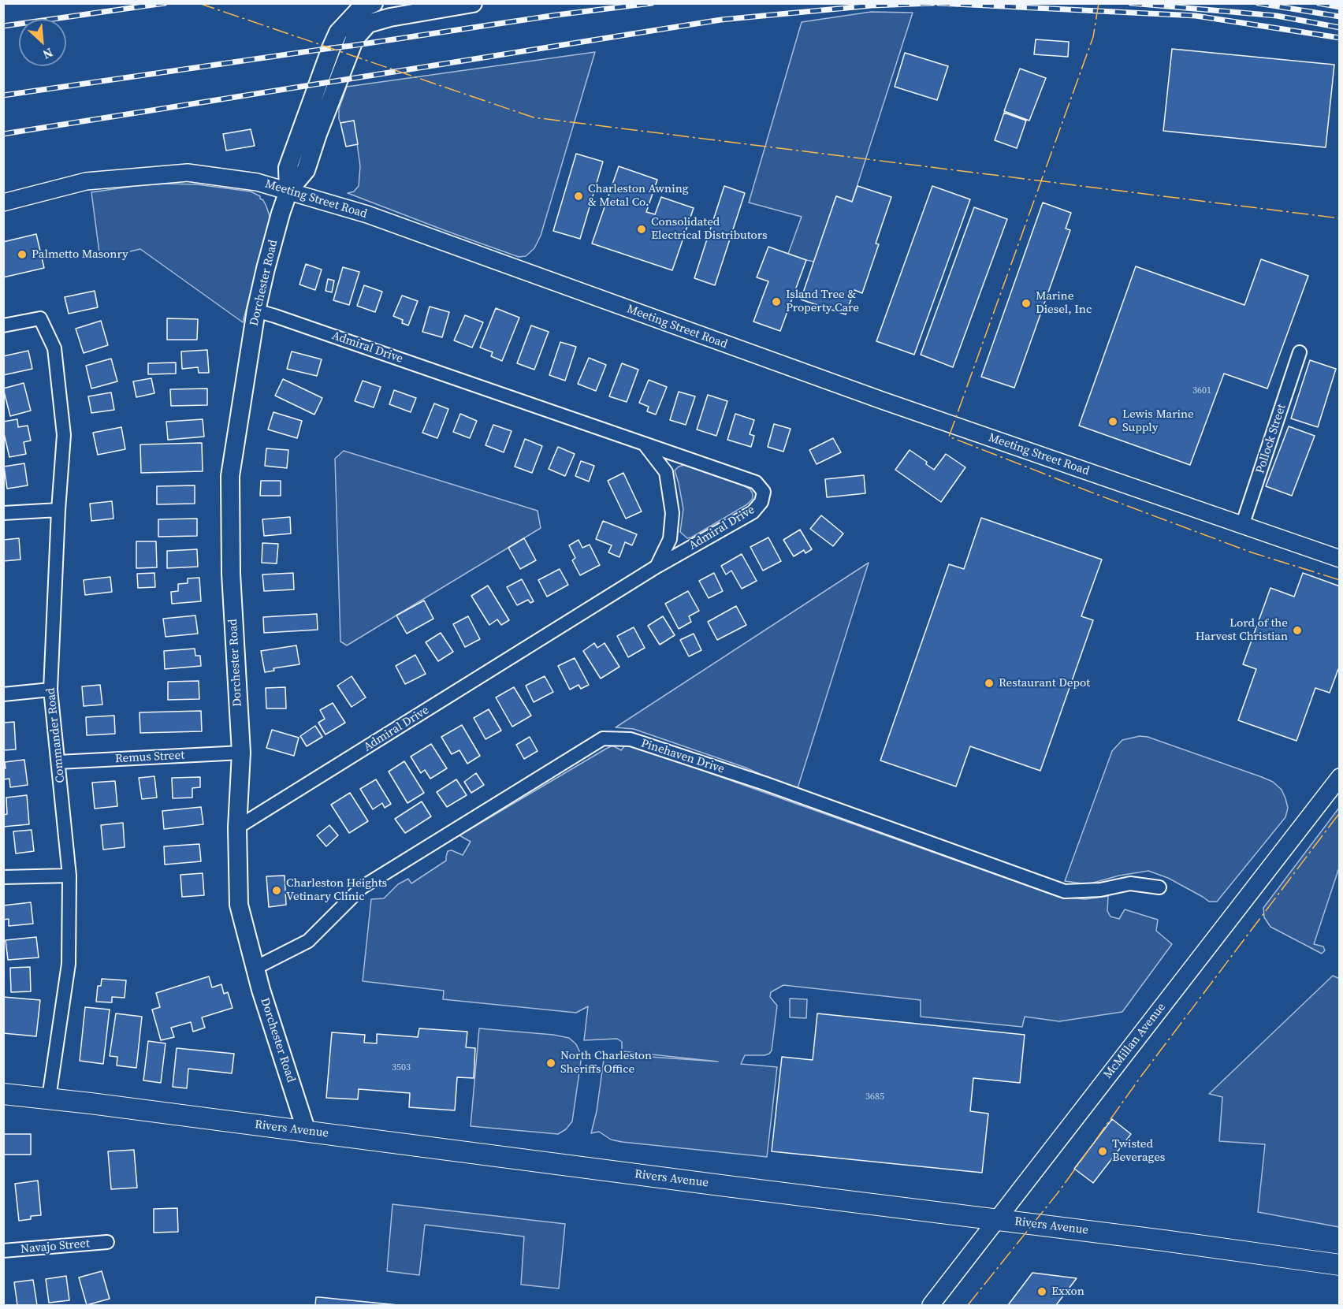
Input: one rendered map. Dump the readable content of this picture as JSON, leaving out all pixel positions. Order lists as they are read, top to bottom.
{
  "streets": {
    "main road": ["Dorchester Road", "Rivers Avenue"],
    "street": [
      "Meeting Street Road",
      "Admiral Drive",
      "Pollock Street",
      "Commander Road",
      "Pinehaven Drive",
      "Remus Street",
      "McMillan Avenue",
      "Navajo Street"
    ]
  },
  "crossings": [
    ["Meeting Street Road", "Dorchester Road"],
    ["Meeting Street Road", "Pollock Street"],
    ["Dorchester Road", "Admiral Drive"],
    ["Dorchester Road", "Pinehaven Drive"],
    ["Dorchester Road", "Remus Street"],
    ["Dorchester Road", "Rivers Avenue"],
    ["Commander Road", "Remus Street"],
    ["Commander Road", "Rivers Avenue"],
    ["McMillan Avenue", "Rivers Avenue"]
  ],
  "places": [
    "Charleston Awning & Metal Co.",
    "Consolidated Electrical Distributors",
    "Palmetto Masonry",
    "Island Tree & Property Care",
    "Marine Diesel, Inc",
    "Lewis Marine Supply",
    "Lord of the Harvest Christian",
    "Restaurant Depot",
    "Charleston Heights Vetinary Clinic",
    "North Charleston Sheriffs Office",
    "Twisted Beverages",
    "Exxon"
  ],
  "house_numbers": ["3601", "3503", "3685"],
  "north": "bottom right"
}
